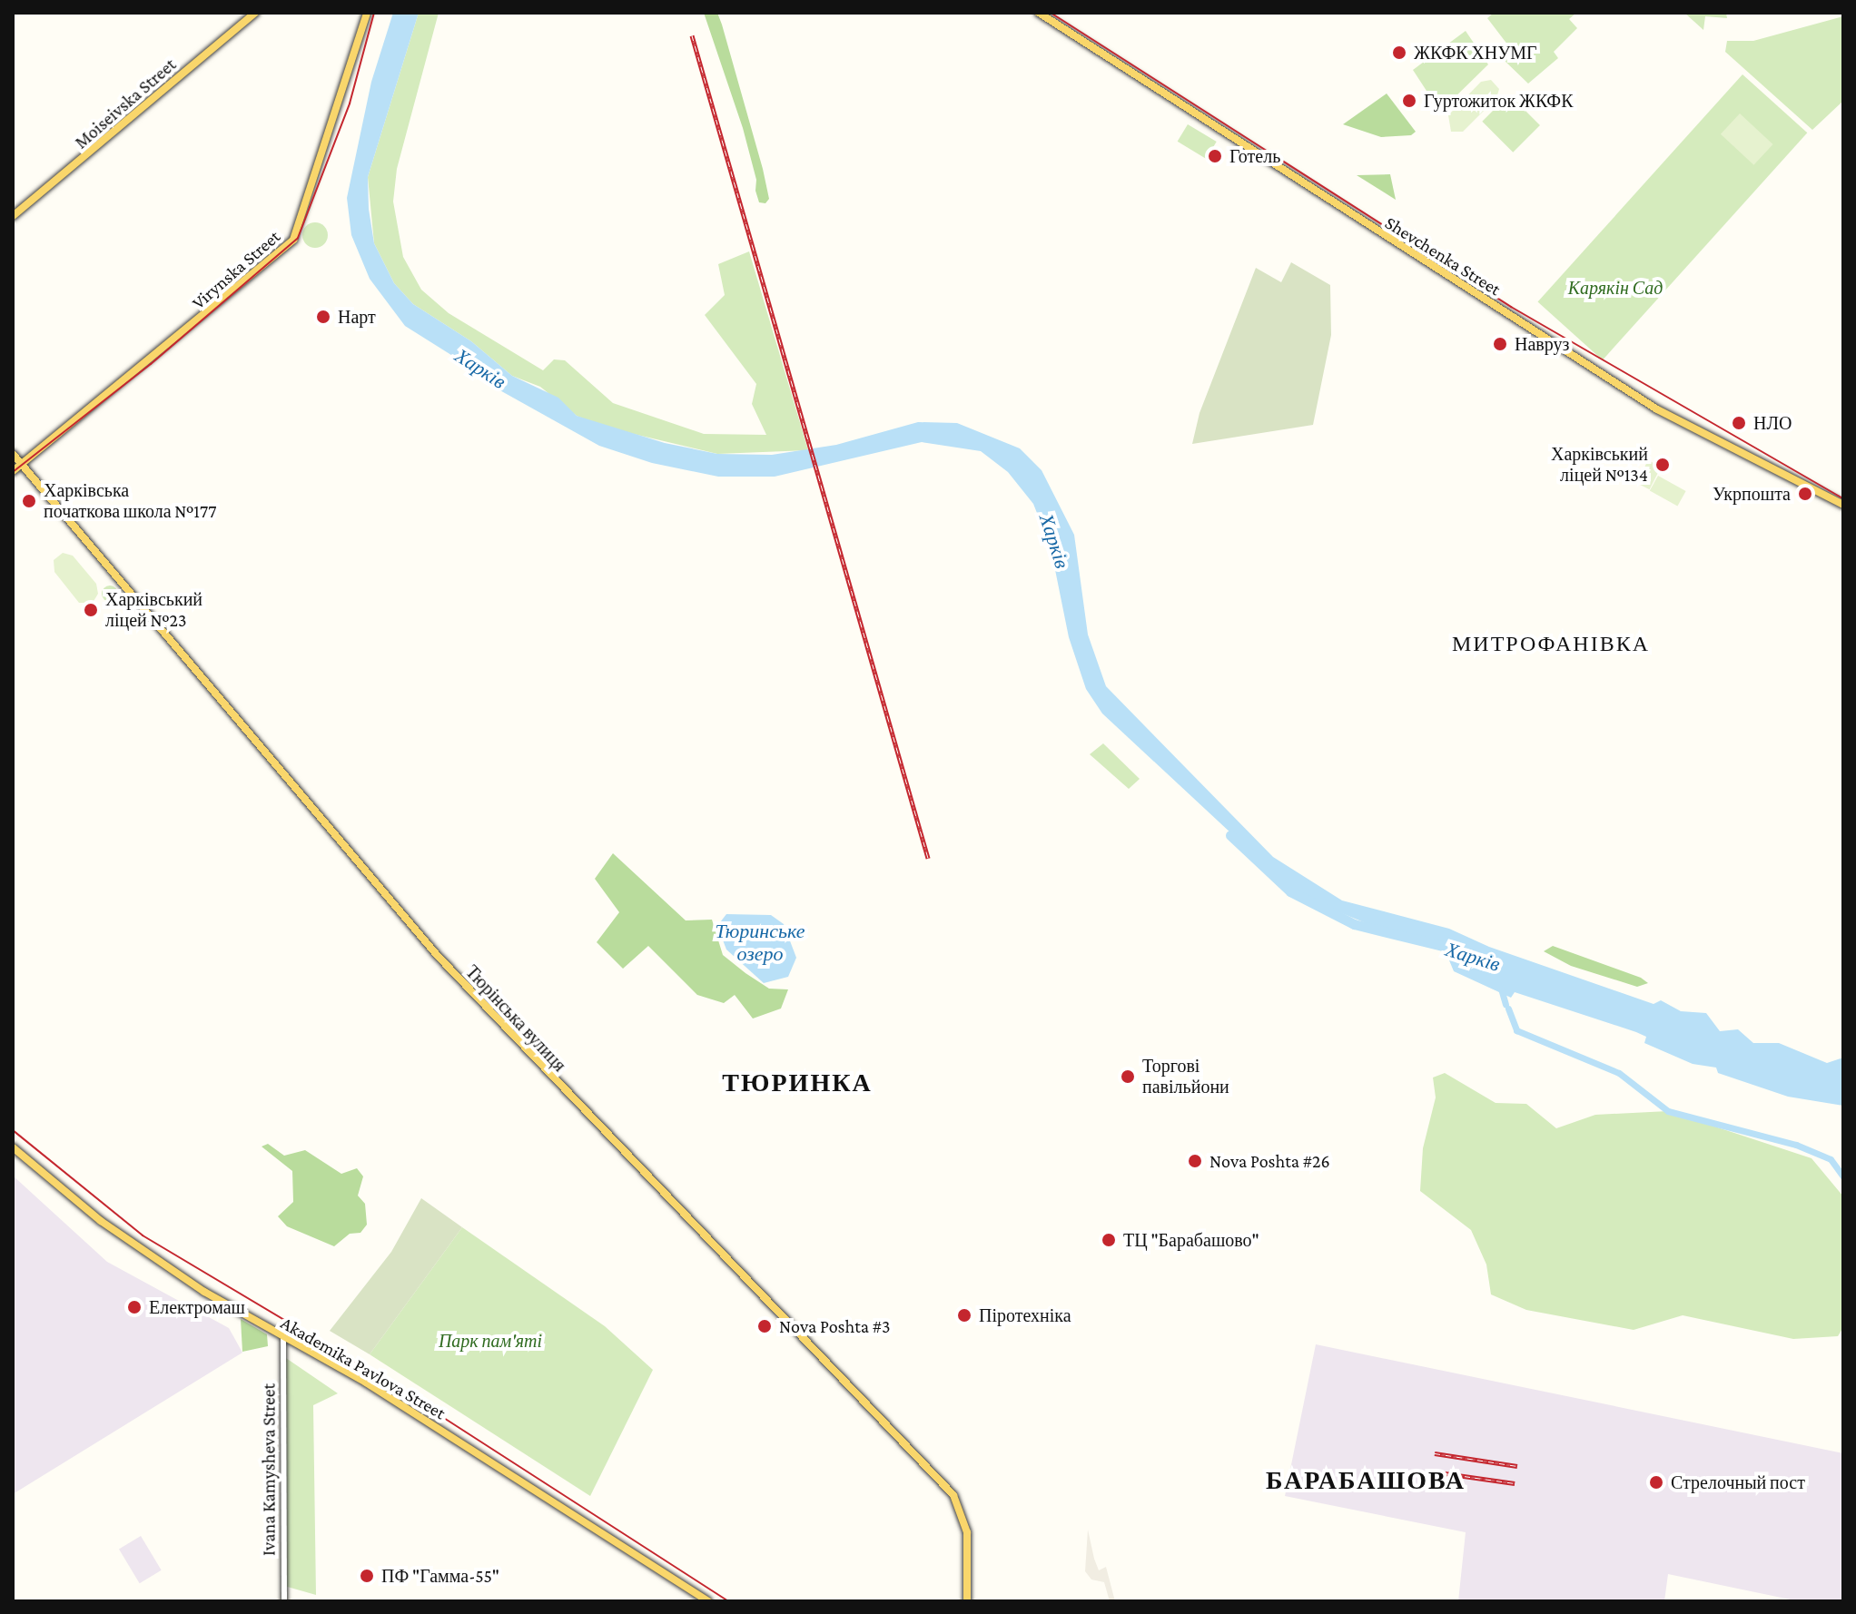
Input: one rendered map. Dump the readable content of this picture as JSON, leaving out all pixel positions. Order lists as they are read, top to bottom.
{
  "streets": {
    "main road": [
      "Moiseivska Street",
      "Shevchenka Street",
      "Virynska Street",
      "Тюрінська вулиця",
      "Akademika Pavlova Street"
    ],
    "street": ["Ivana Kamysheva Street"]
  },
  "crossings": [
    ["Virynska Street", "Тюрінська вулиця"],
    ["Akademika Pavlova Street", "Ivana Kamysheva Street"]
  ],
  "districts": ["МИТРОФАНІВКА", "ТЮРИНКА", "БАРАБАШОВА"],
  "water": ["Харків", "Тюринське озеро"],
  "parks": ["Карякін Сад", "Парк пам'яті"],
  "places": [
    "ЖКФК ХНУМГ",
    "Гуртожиток ЖКФК",
    "Готель",
    "Нарт",
    "Навруз",
    "НЛО",
    "Харківський ліцей №134",
    "Укрпошта",
    "Харківська початкова школа №177",
    "Харківський ліцей №23",
    "Торгові павільйони",
    "Nova Poshta #26",
    "ТЦ \"Барабашово\"",
    "Електромаш",
    "Піротехніка",
    "Nova Poshta #3",
    "Стрелочный пост",
    "ПФ \"Гамма-55\""
  ]
}
